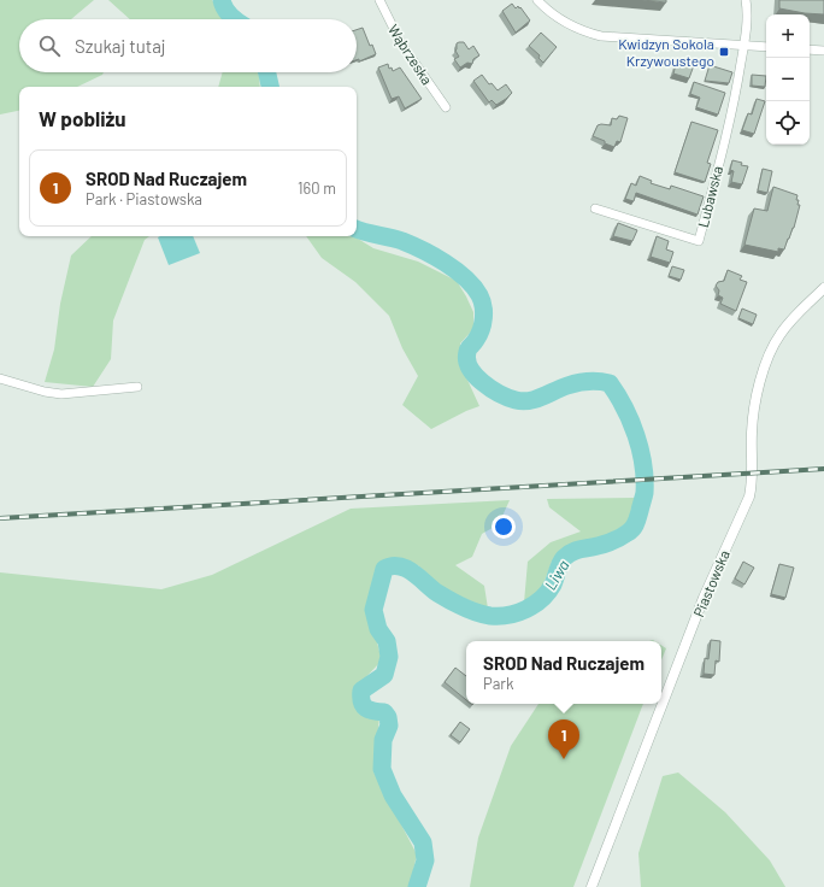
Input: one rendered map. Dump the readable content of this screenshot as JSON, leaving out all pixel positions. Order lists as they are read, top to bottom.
{
  "streets": {
    "street": ["Wąbrzeska", "Lubawska", "Piastowska"]
  },
  "water": ["Liwa"],
  "places": {
    "transit": ["Kwidzyn Sokola Krzywoustego"]
  },
  "page": {
    "map_buttons": ["+", "−"],
    "search": "Szukaj tutaj",
    "heading": "W pobliżu",
    "list": [
      {
        "mark": "1",
        "name": "SROD Nad Ruczajem",
        "note": "Park · Piastowska",
        "value": "160 m"
      }
    ],
    "popup": ["SROD Nad Ruczajem", "Park"],
    "pins": "1"
  }
}
